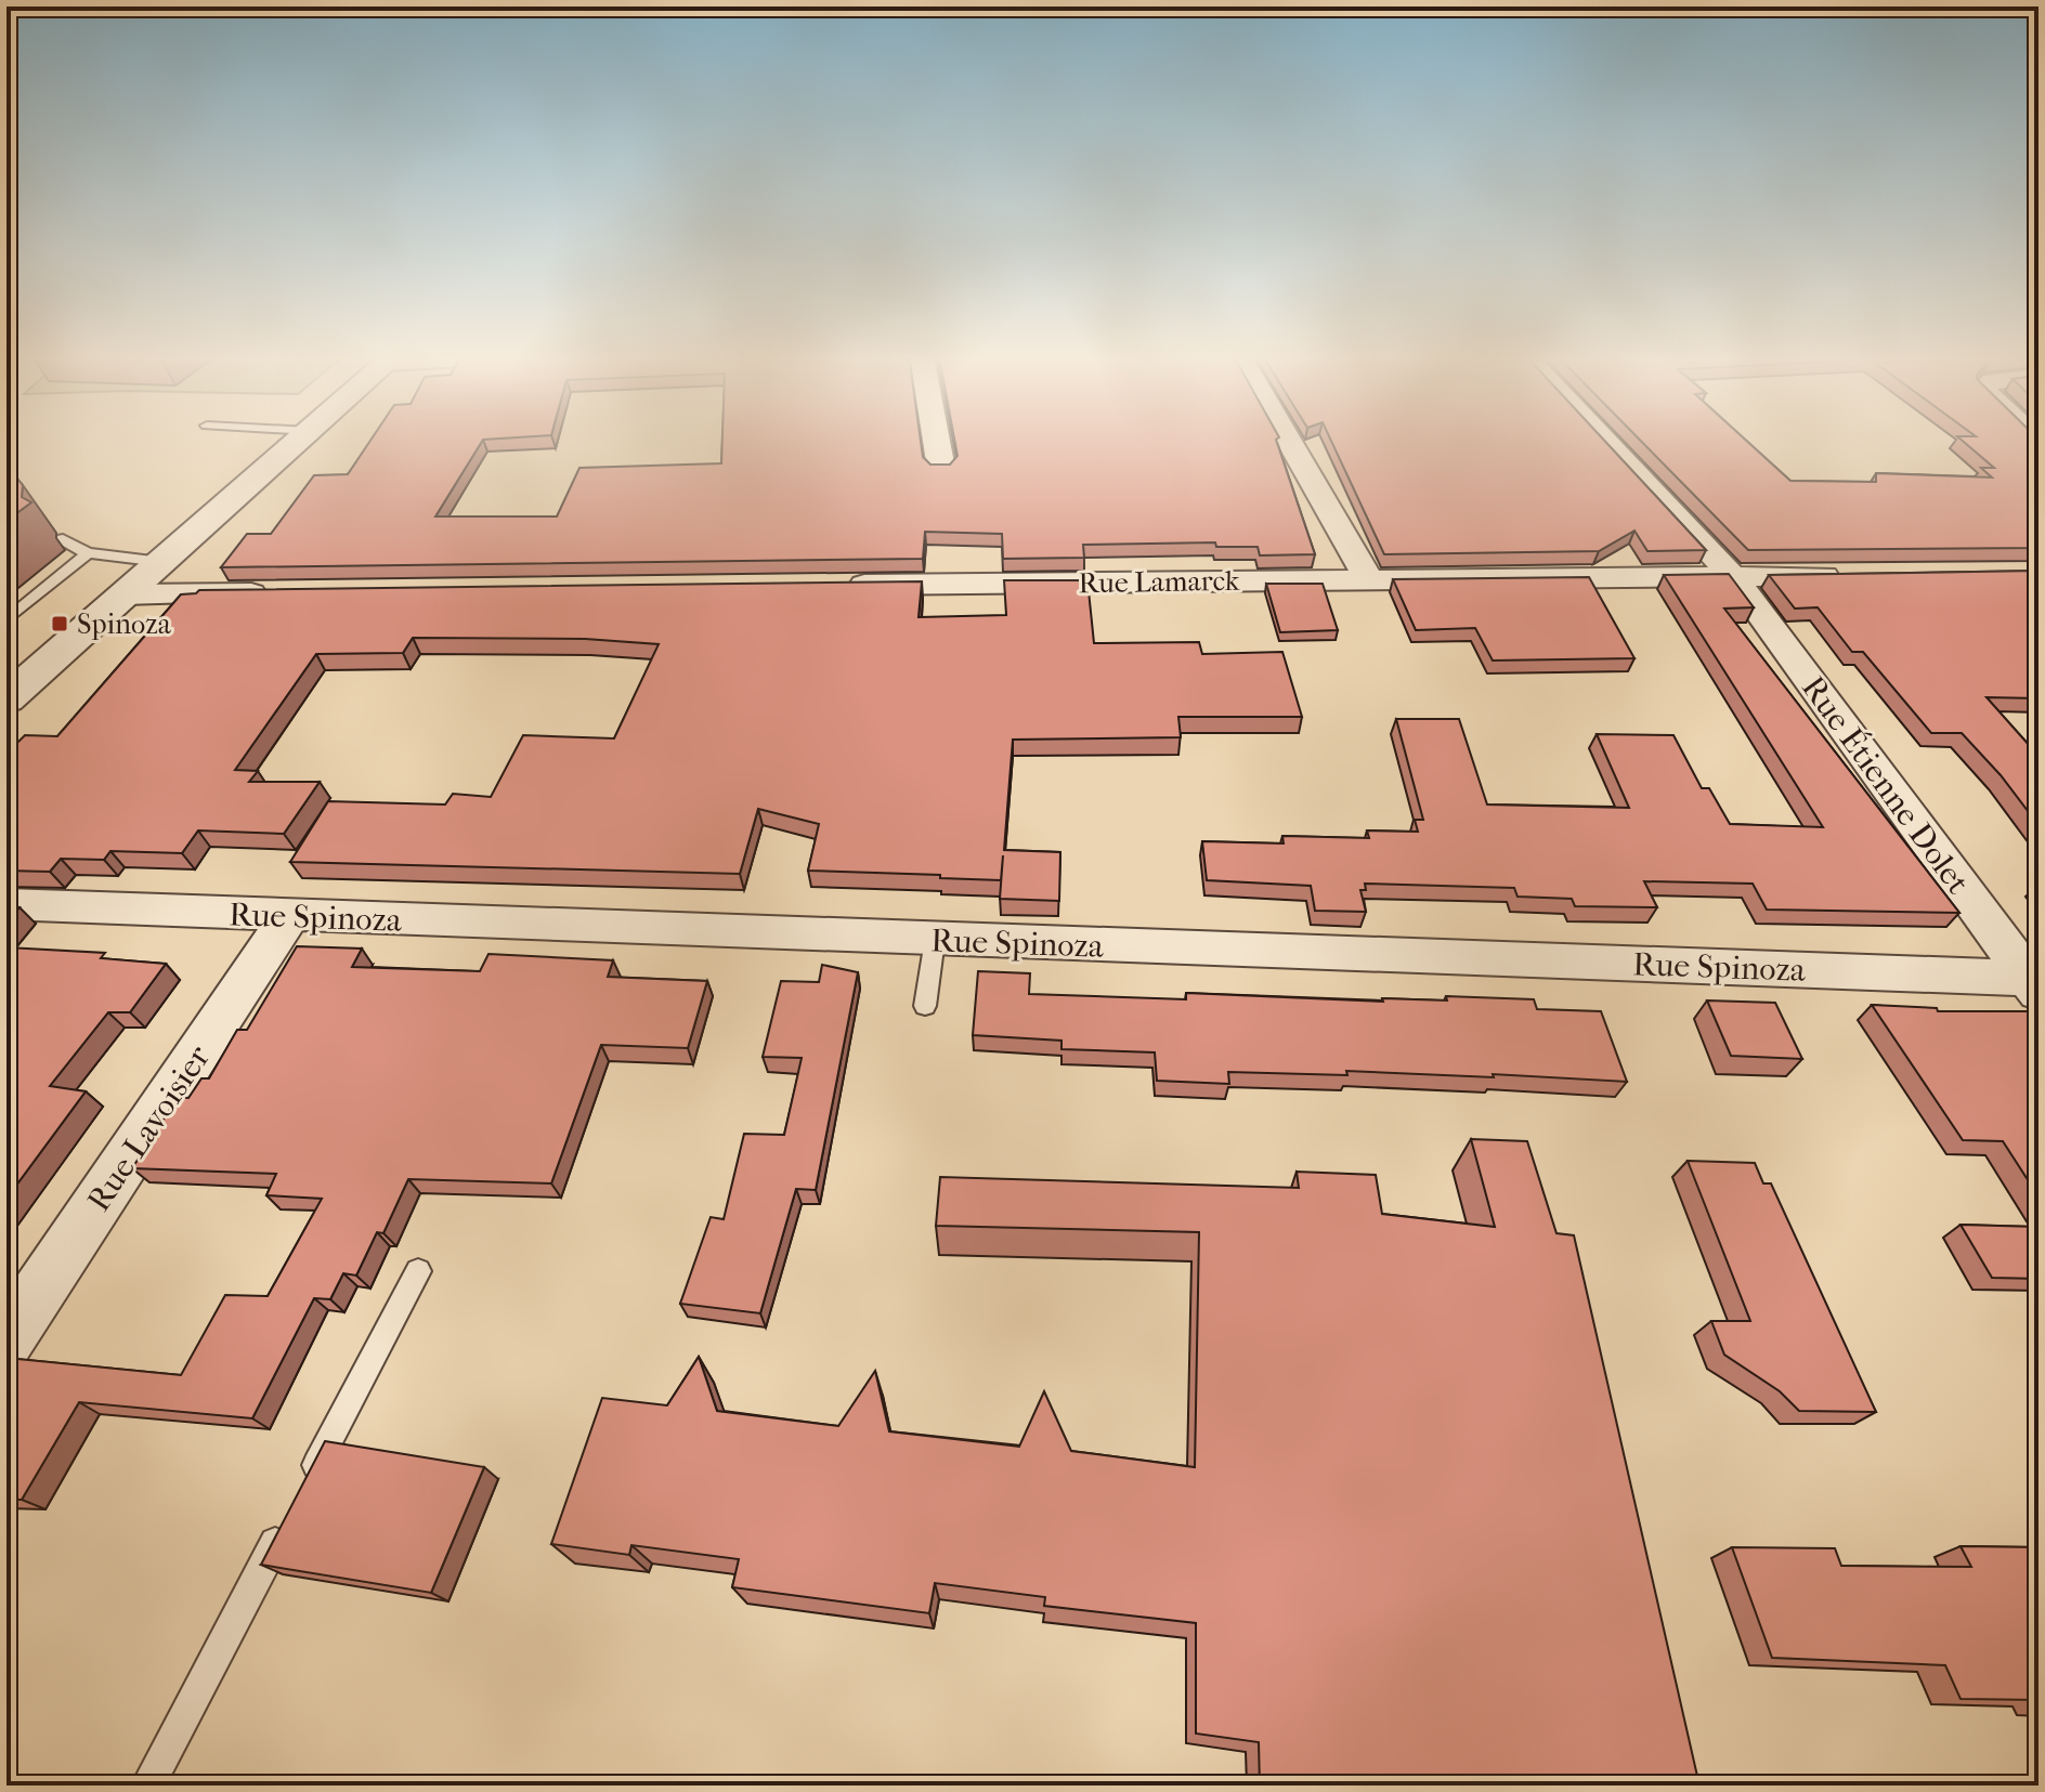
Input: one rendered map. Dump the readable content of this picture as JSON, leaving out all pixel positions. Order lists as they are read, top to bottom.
{
  "streets": {
    "street": [
      "Rue Lamarck",
      "Rue Étienne Dolet",
      "Rue Spinoza",
      "Rue Lavoisier"
    ]
  },
  "crossings": [
    ["Rue Lamarck", "Rue Étienne Dolet"],
    ["Rue Étienne Dolet", "Rue Spinoza"],
    ["Rue Spinoza", "Rue Lavoisier"]
  ],
  "places": {
    "transit": ["Spinoza"]
  }
}
